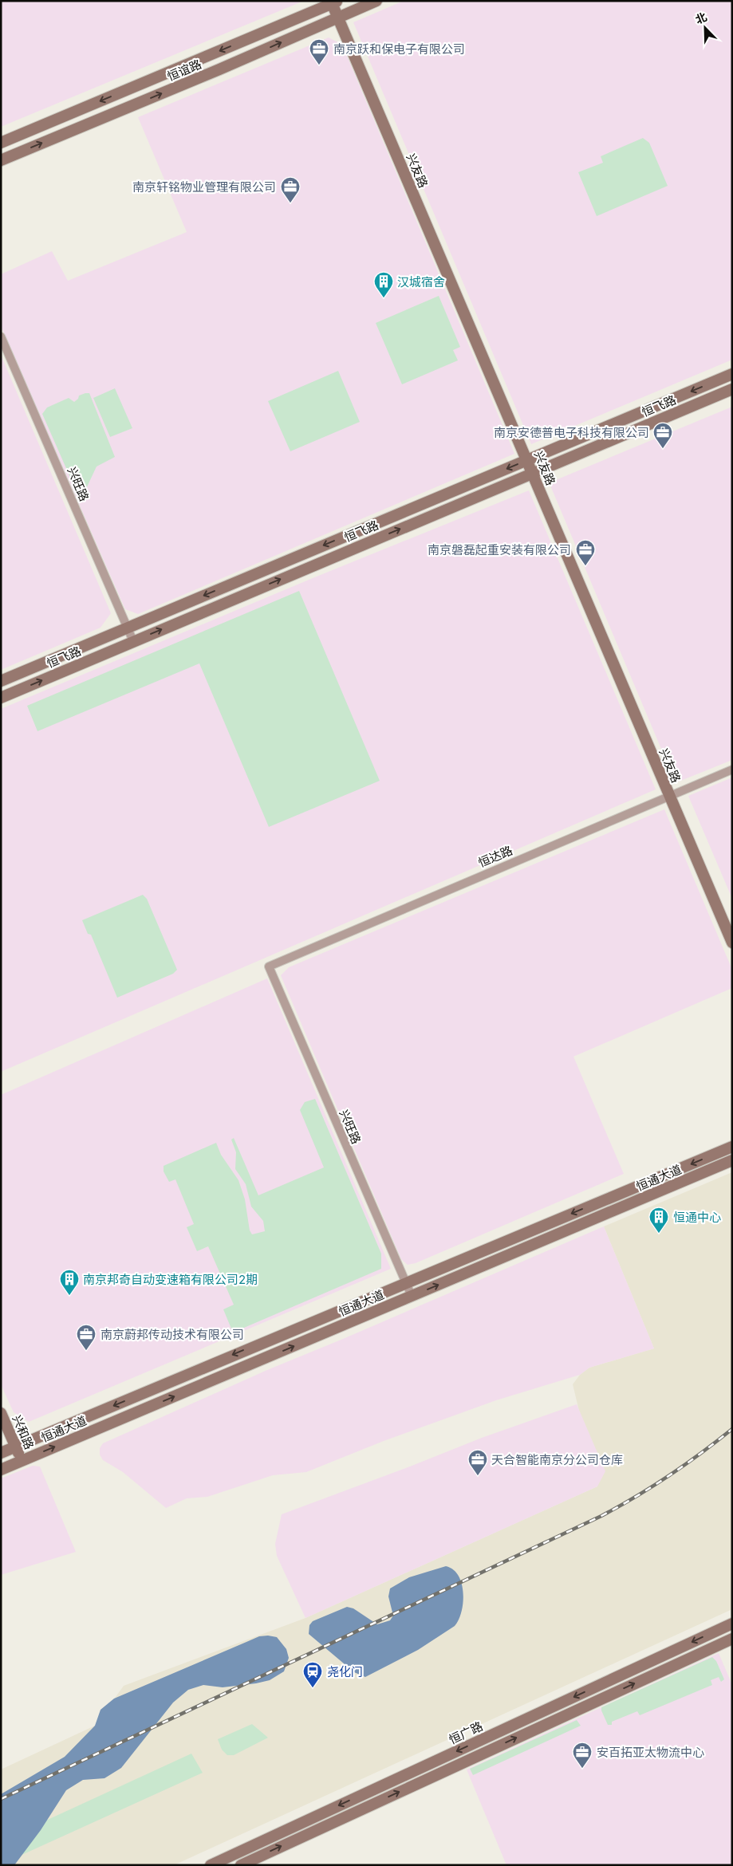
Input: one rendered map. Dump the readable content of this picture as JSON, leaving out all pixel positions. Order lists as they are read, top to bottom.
{
  "streets": {
    "main road": [
      "恒谊路",
      "兴友路",
      "恒飞路",
      "恒通大道",
      "兴和路",
      "恒广路"
    ],
    "street": ["兴旺路", "恒达路"]
  },
  "crossings": [
    ["恒谊路", "兴友路"],
    ["兴友路", "恒飞路"],
    ["兴友路", "恒达路"],
    ["恒飞路", "兴旺路"],
    ["兴旺路", "恒达路"],
    ["兴旺路", "恒通大道"],
    ["恒通大道", "兴和路"]
  ],
  "places": {
    "office": [
      "南京跃和保电子有限公司",
      "南京轩铭物业管理有限公司",
      "南京安德普电子科技有限公司",
      "南京磐磊起重安装有限公司",
      "南京蔚邦传动技术有限公司",
      "天合智能南京分公司仓库",
      "安百拓亚太物流中心"
    ],
    "building": ["汉城宿舍", "恒通中心", "南京邦奇自动变速箱有限公司2期"],
    "station": ["尧化门"]
  },
  "north": "top left"
}
